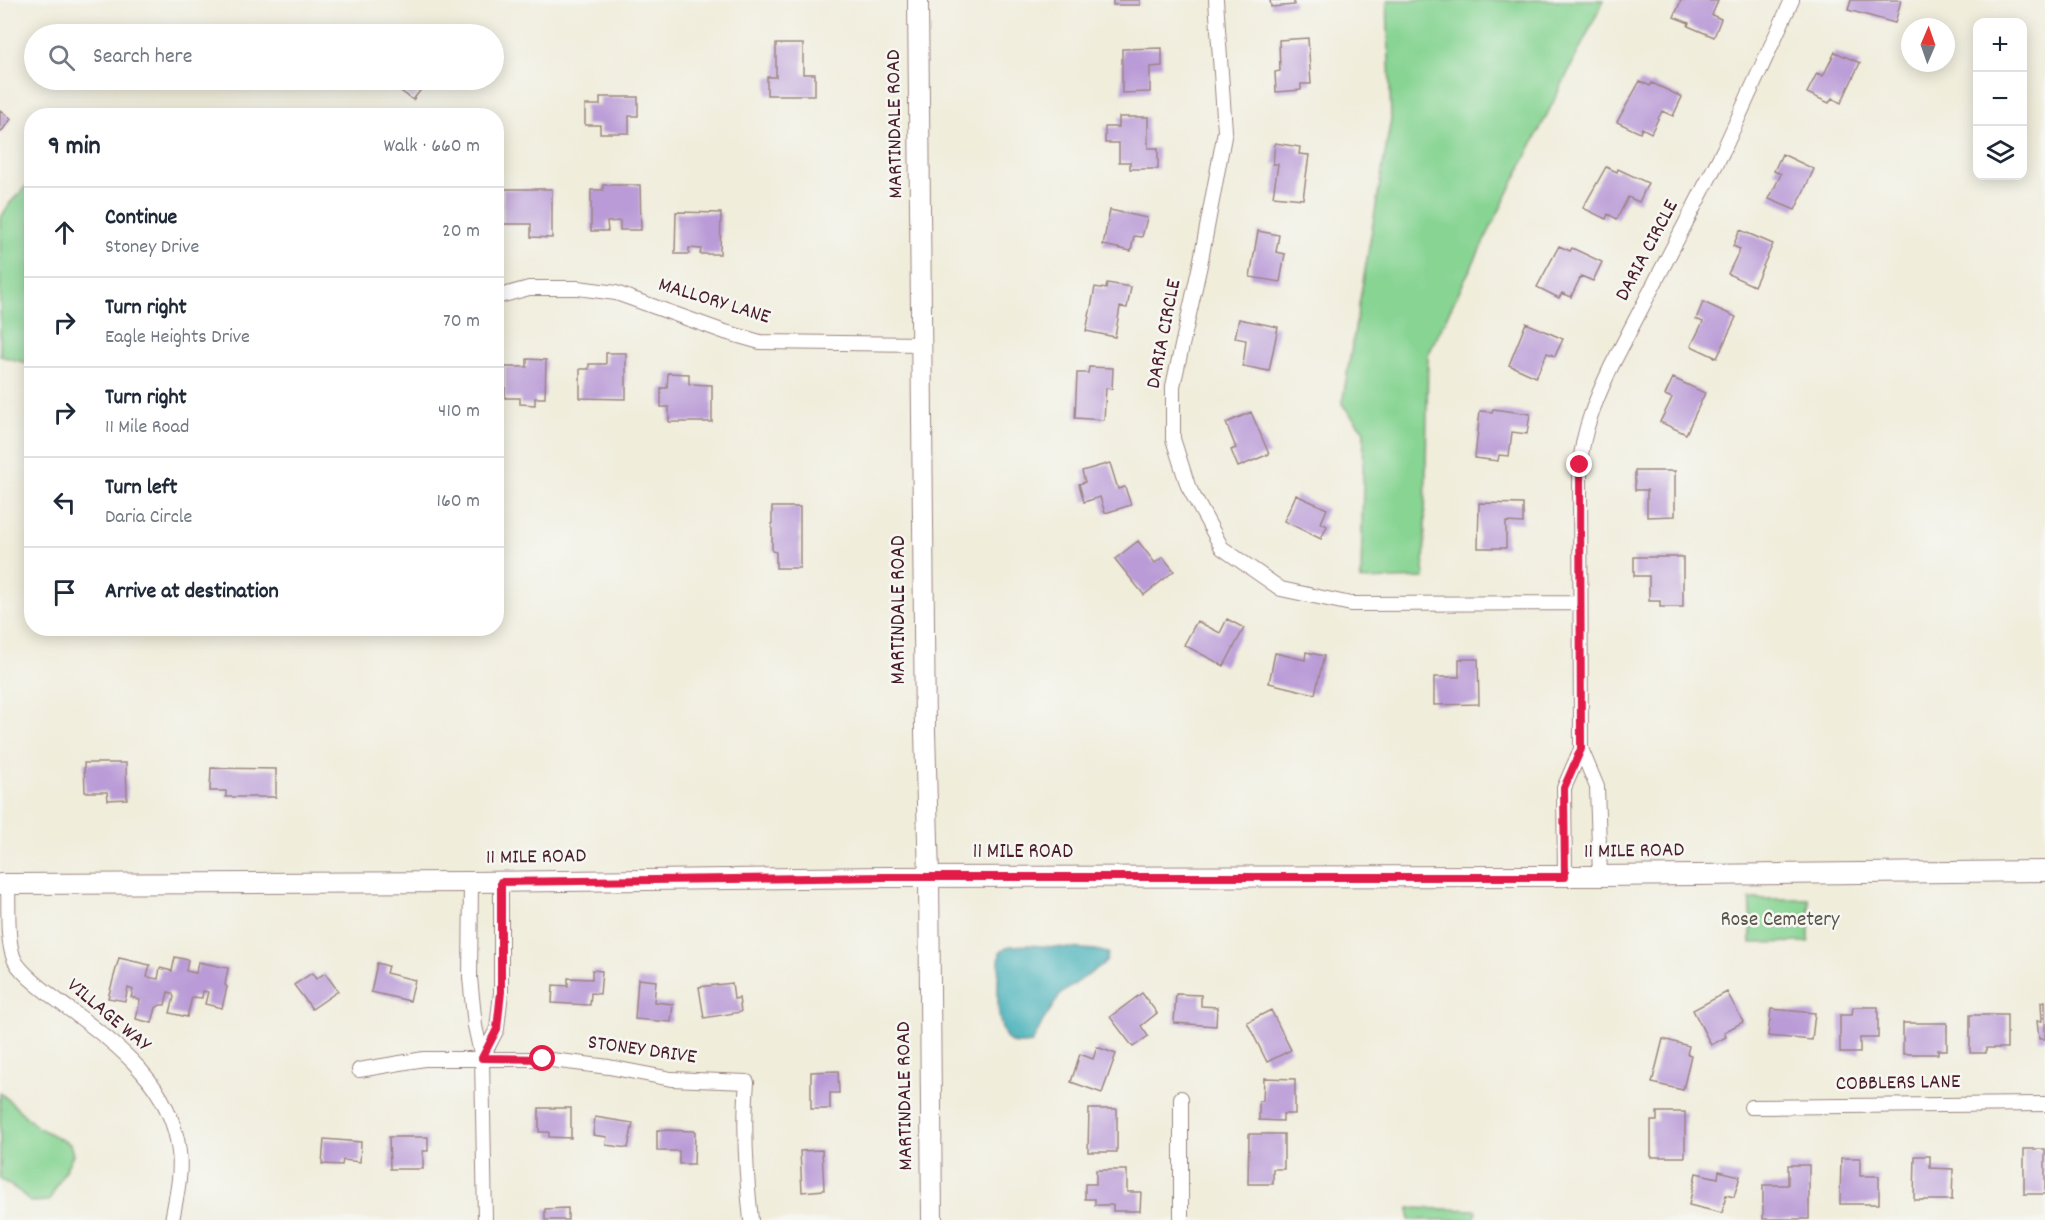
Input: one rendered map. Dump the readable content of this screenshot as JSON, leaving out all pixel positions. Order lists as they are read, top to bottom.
{
  "streets": {
    "street": [
      "MARTINDALE ROAD",
      "DARIA CIRCLE",
      "MALLORY LANE",
      "11 MILE ROAD",
      "VILLAGE WAY",
      "STONEY DRIVE",
      "COBBLERS LANE"
    ]
  },
  "crossings": [
    ["MARTINDALE ROAD", "MALLORY LANE"],
    ["MARTINDALE ROAD", "11 MILE ROAD"],
    ["DARIA CIRCLE", "11 MILE ROAD"],
    ["11 MILE ROAD", "VILLAGE WAY"]
  ],
  "parks": ["Rose Cemetery"],
  "north": "top",
  "page": {
    "map_buttons": ["+", "−"],
    "search": "Search here",
    "heading": ["9 min", "Walk · 660 m"],
    "list": [
      ["Continue", "Stoney Drive", "20 m"],
      ["Turn right", "Eagle Heights Drive", "70 m"],
      ["Turn right", "11 Mile Road", "410 m"],
      ["Turn left", "Daria Circle", "160 m"],
      "Arrive at destination"
    ]
  }
}
